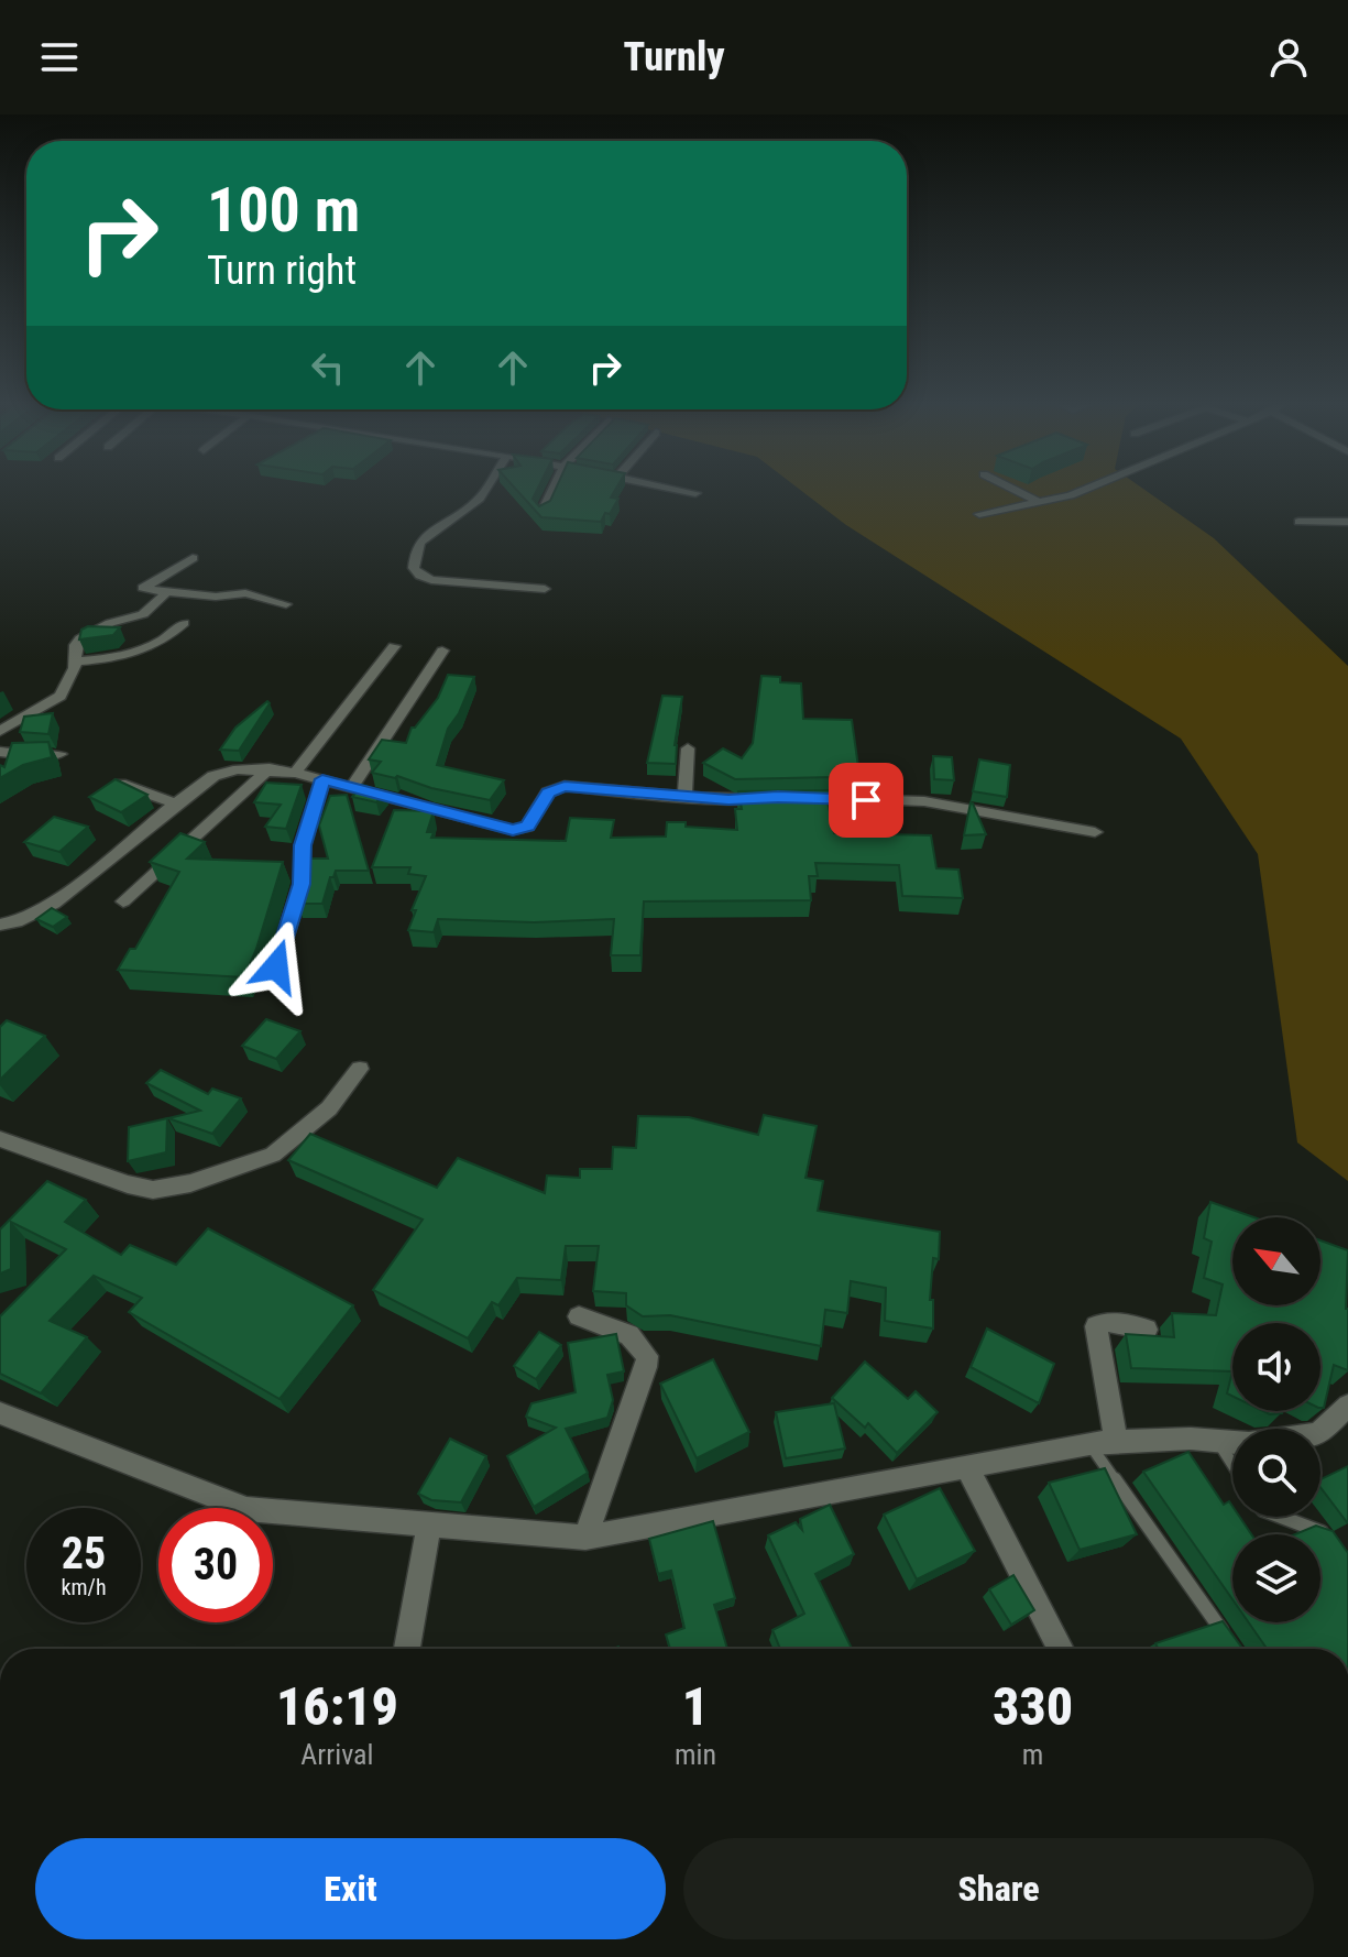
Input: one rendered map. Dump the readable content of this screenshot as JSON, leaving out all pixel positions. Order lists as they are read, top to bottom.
{
  "north": "top left",
  "page": {
    "header": "Turnly",
    "turn": ["100 m", "Turn right"],
    "speed": "25 km/h",
    "limit": "30",
    "eta": [
      "16:19",
      "Arrival",
      "1",
      "min",
      "330",
      "m"
    ],
    "buttons": ["Exit", "Share"]
  }
}
